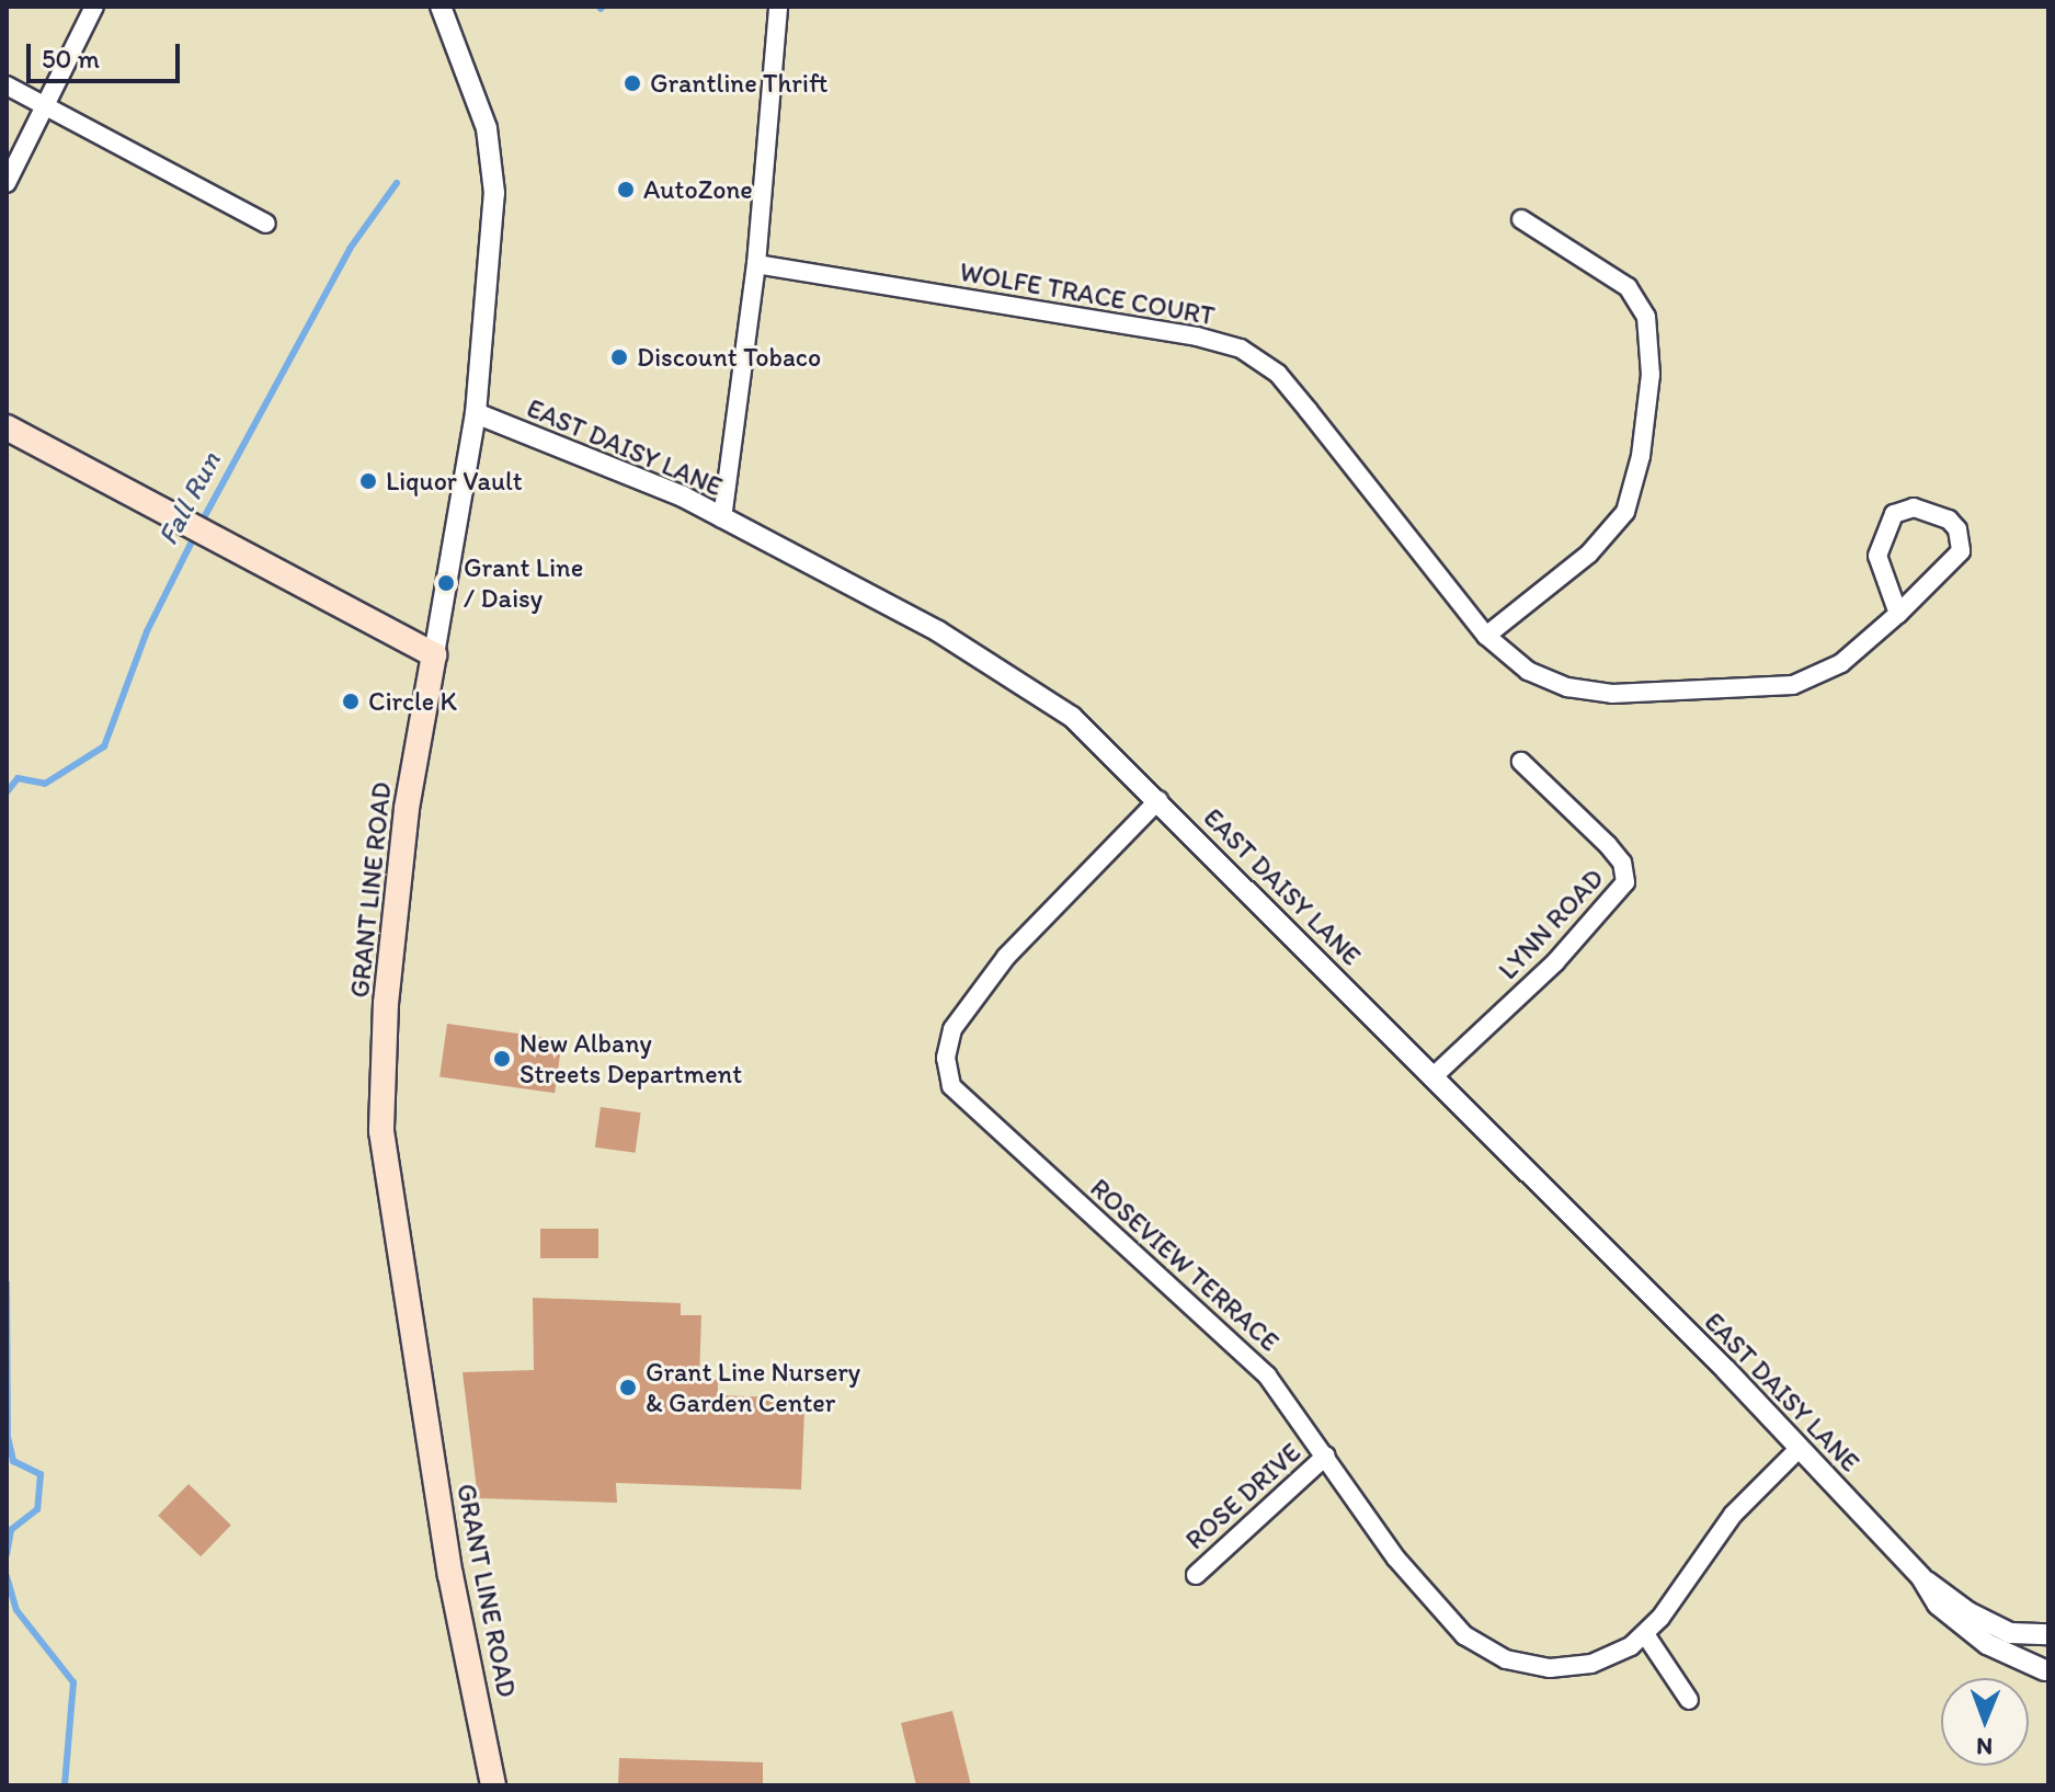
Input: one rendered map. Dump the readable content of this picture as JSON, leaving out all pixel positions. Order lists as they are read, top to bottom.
{
  "streets": {
    "main road": ["GRANT LINE ROAD"],
    "street": [
      "WOLFE TRACE COURT",
      "EAST DAISY LANE",
      "LYNN ROAD",
      "ROSEVIEW TERRACE",
      "ROSE DRIVE"
    ]
  },
  "crossings": [
    ["EAST DAISY LANE", "GRANT LINE ROAD"],
    ["EAST DAISY LANE", "LYNN ROAD"],
    ["EAST DAISY LANE", "ROSEVIEW TERRACE"],
    ["ROSEVIEW TERRACE", "ROSE DRIVE"]
  ],
  "water": ["Fall Run"],
  "places": [
    "Grantline Thrift",
    "AutoZone",
    "Discount Tobaco",
    "Liquor Vault",
    "Grant Line / Daisy",
    "Circle K",
    "New Albany Streets Department",
    "Grant Line Nursery & Garden Center"
  ],
  "scale_bar": "50 m",
  "north": "bottom"
}
